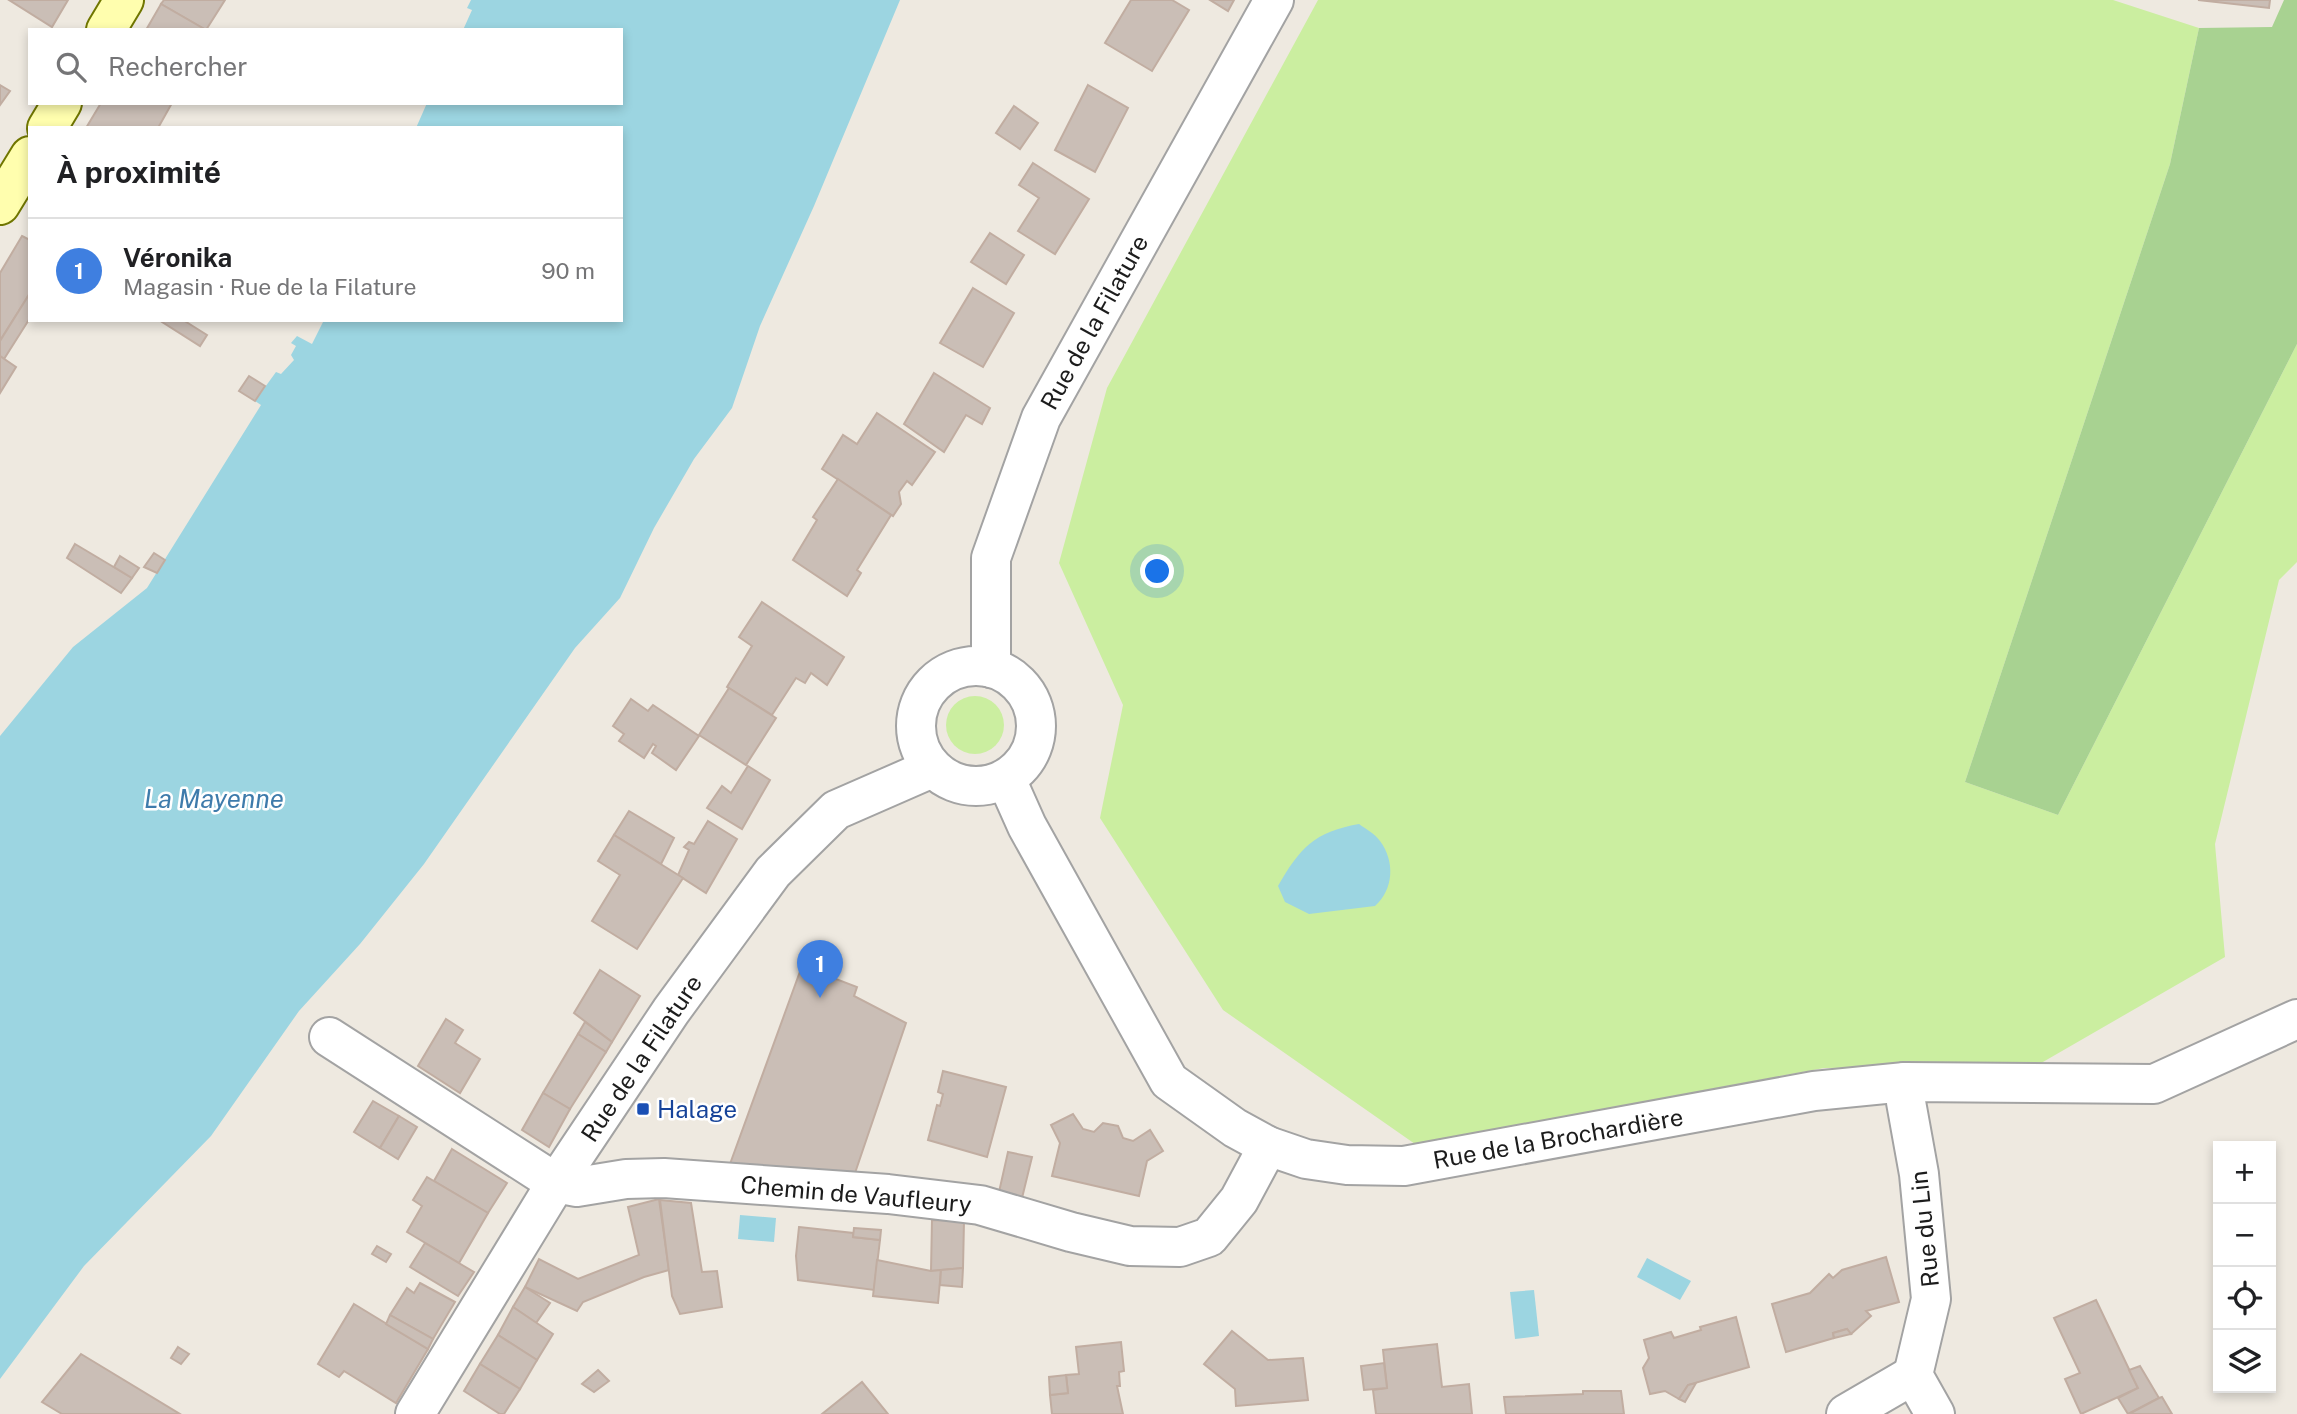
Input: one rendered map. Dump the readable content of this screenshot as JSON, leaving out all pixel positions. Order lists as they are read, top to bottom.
{
  "streets": {
    "street": [
      "Rue de la Filature",
      "Rue de la Brochardière",
      "Chemin de Vaufleury",
      "Rue du Lin"
    ]
  },
  "crossings": [
    ["Rue de la Filature", "Rue de la Brochardière"],
    ["Rue de la Filature", "Chemin de Vaufleury"],
    ["Rue de la Brochardière", "Chemin de Vaufleury"],
    ["Rue de la Brochardière", "Rue du Lin"]
  ],
  "water": ["La Mayenne"],
  "places": {
    "transit": ["Halage"]
  },
  "page": {
    "search": "Rechercher",
    "heading": "À proximité",
    "list": [
      {
        "mark": "1",
        "name": "Véronika",
        "note": "Magasin · Rue de la Filature",
        "value": "90 m"
      }
    ],
    "pins": "1",
    "map_buttons": ["+", "−"]
  }
}
